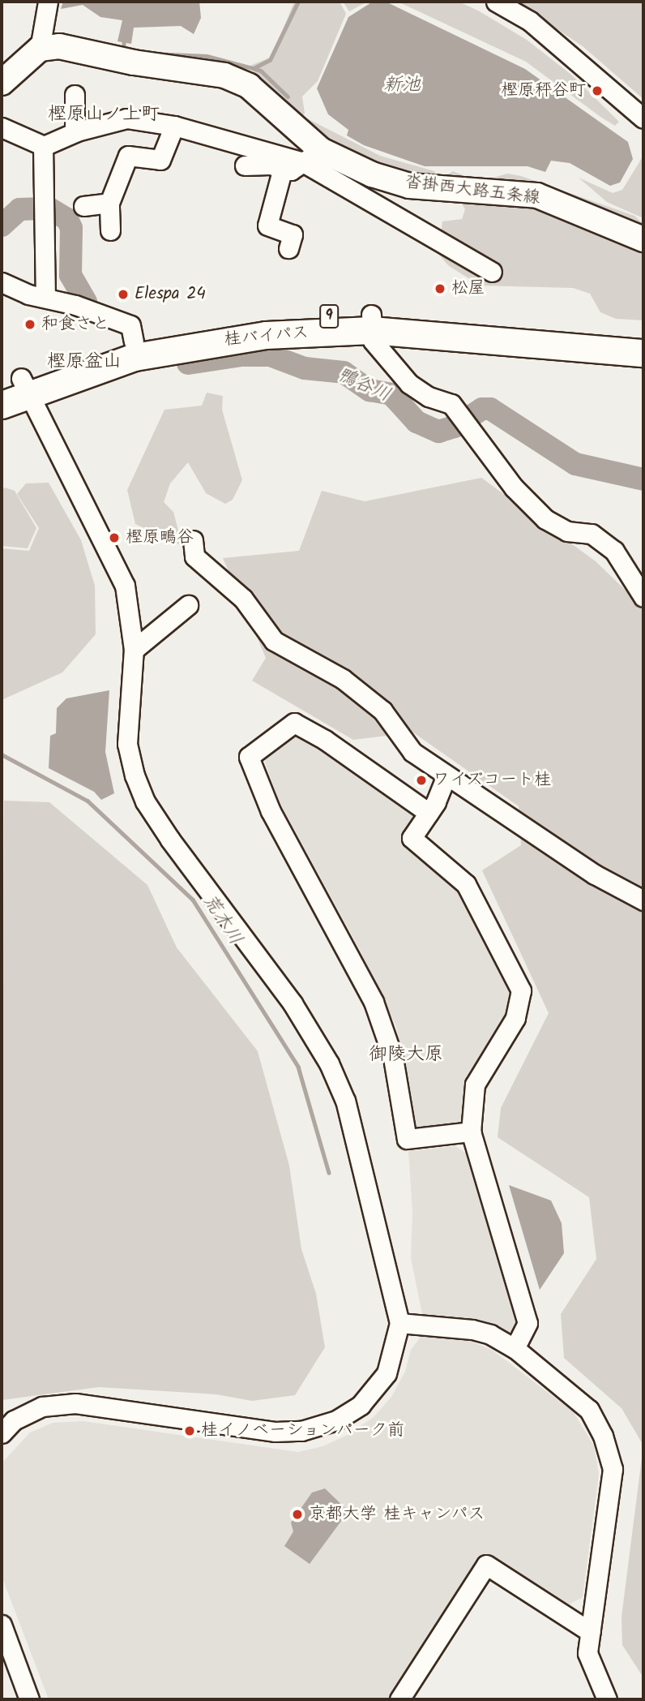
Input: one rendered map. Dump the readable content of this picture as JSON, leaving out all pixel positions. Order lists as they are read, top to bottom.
{
  "streets": {
    "highway": ["9", "桂バイパス"],
    "main road": ["沓掛西大路五条線"]
  },
  "districts": ["樫原山ノ上町", "樫原盆山", "御陵大原"],
  "water": ["新池", "鴨谷川", "荒木川"],
  "places": [
    "樫原秤谷町",
    "松屋",
    "Elespa 24",
    "和食さと",
    "樫原鴫谷",
    "ワイズコート桂",
    "桂イノベーションパーク前",
    "京都大学 桂キャンパス"
  ]
}
